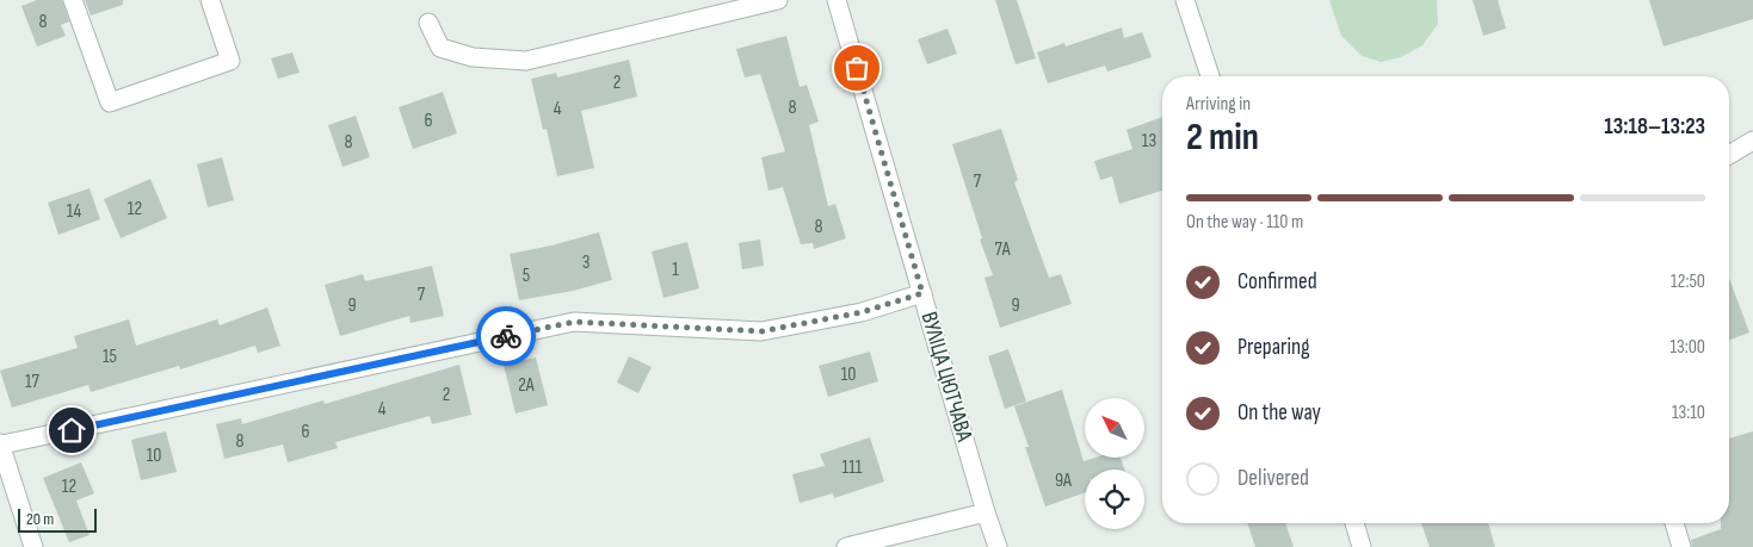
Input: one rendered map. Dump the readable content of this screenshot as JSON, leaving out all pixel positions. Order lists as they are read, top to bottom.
{
  "streets": {
    "street": ["ВУЛІЦА ЦЮТЧАВА"]
  },
  "house_numbers": [
    "8",
    "2",
    "8",
    "4",
    "6",
    "13",
    "8",
    "7",
    "12",
    "14",
    "8",
    "7А",
    "3",
    "1",
    "5",
    "7",
    "9",
    "9",
    "15",
    "10",
    "17",
    "2А",
    "2",
    "4",
    "6",
    "8",
    "10",
    "111",
    "9А",
    "12"
  ],
  "scale_bar": "20 m",
  "north": "top left",
  "page": {
    "heading": ["2 min", "Arriving in", "13:18–13:23"],
    "bar": "On the way · 110 m",
    "list": [
      ["Confirmed", "12:50"],
      ["Preparing", "13:00"],
      ["On the way", "13:10"],
      "Delivered"
    ],
    "scale": "20 m"
  }
}
